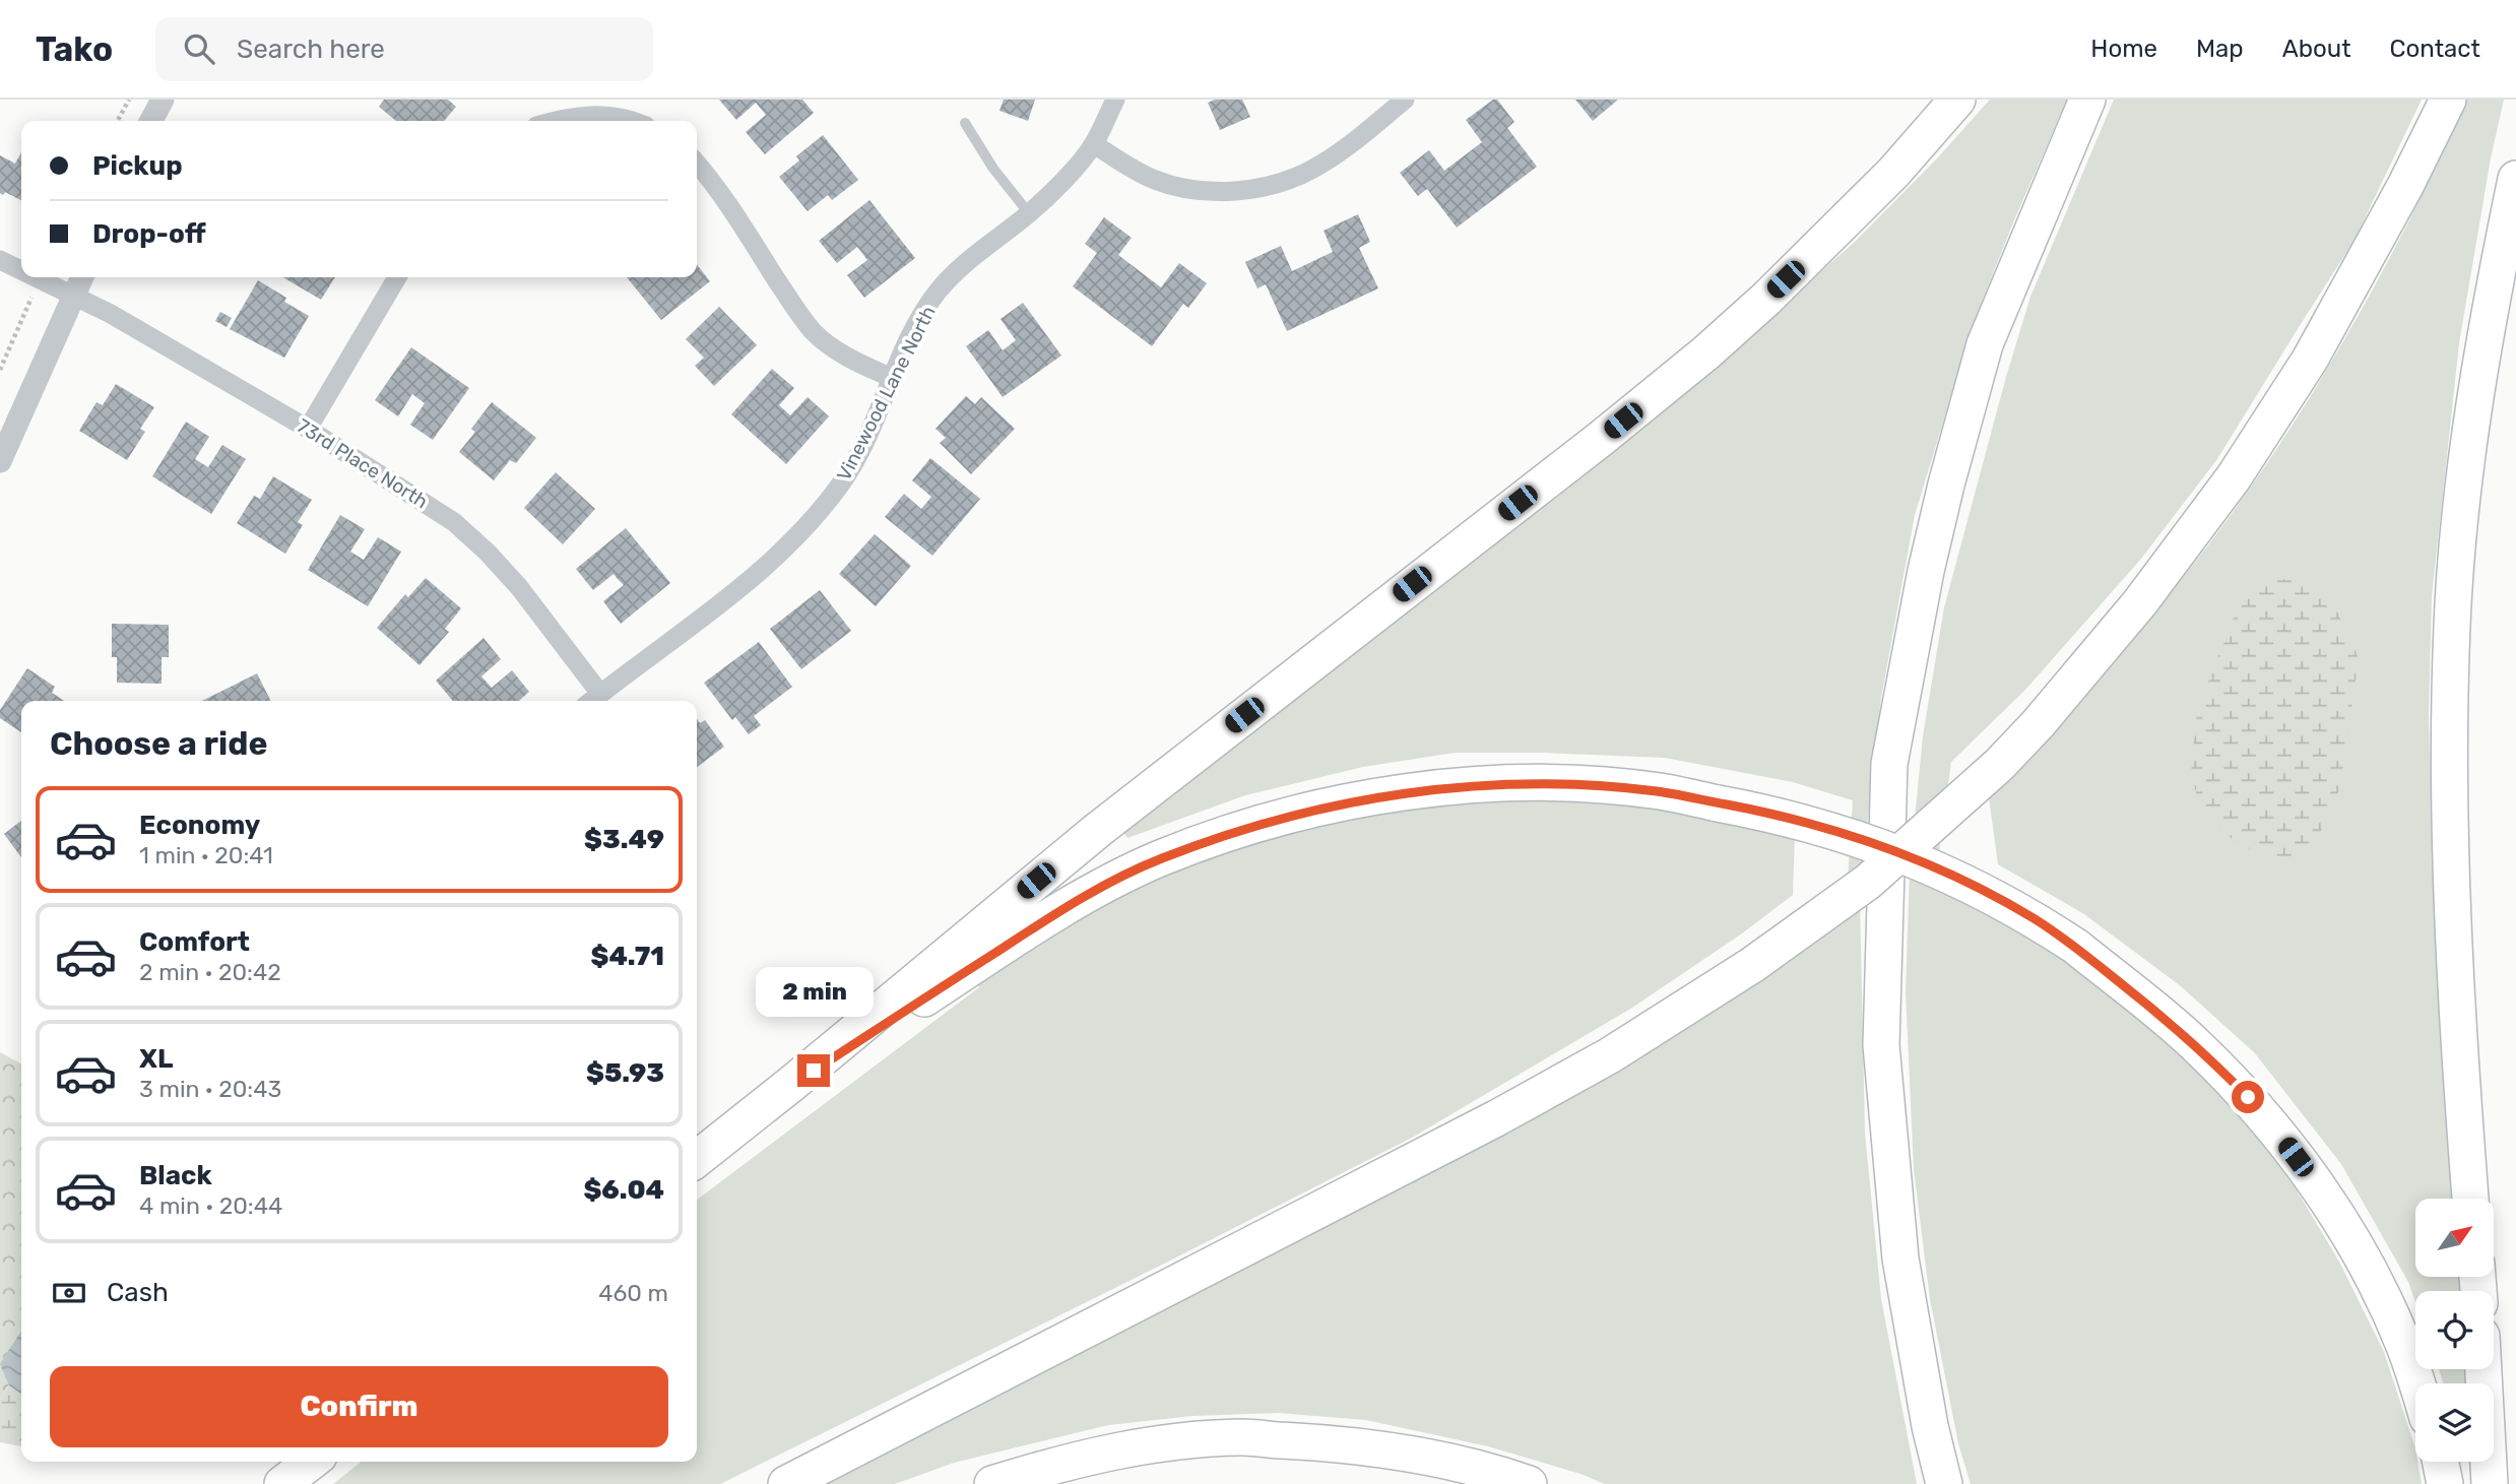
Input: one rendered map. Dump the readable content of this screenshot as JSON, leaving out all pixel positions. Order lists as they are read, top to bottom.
{
  "streets": {
    "street": ["Vinewood Lane North", "73rd Place North"]
  },
  "crossings": [
    ["Vinewood Lane North", "73rd Place North"]
  ],
  "north": "top right",
  "page": {
    "header": "Tako",
    "search": "Search here",
    "nav": [
      "Home",
      "Map",
      "About",
      "Contact"
    ],
    "banner": ["Pickup", "Drop-off"],
    "heading": "Choose a ride",
    "list": [
      {
        "name": "Economy",
        "note": "1 min · 20:41",
        "value": "$3.49"
      },
      {
        "name": "Comfort",
        "note": "2 min · 20:42",
        "value": "$4.71"
      },
      {
        "name": "XL",
        "note": "3 min · 20:43",
        "value": "$5.93"
      },
      {
        "name": "Black",
        "note": "4 min · 20:44",
        "value": "$6.04"
      }
    ],
    "bubble": "2 min",
    "pay": ["Cash", "460 m"],
    "buttons": "Confirm"
  }
}
